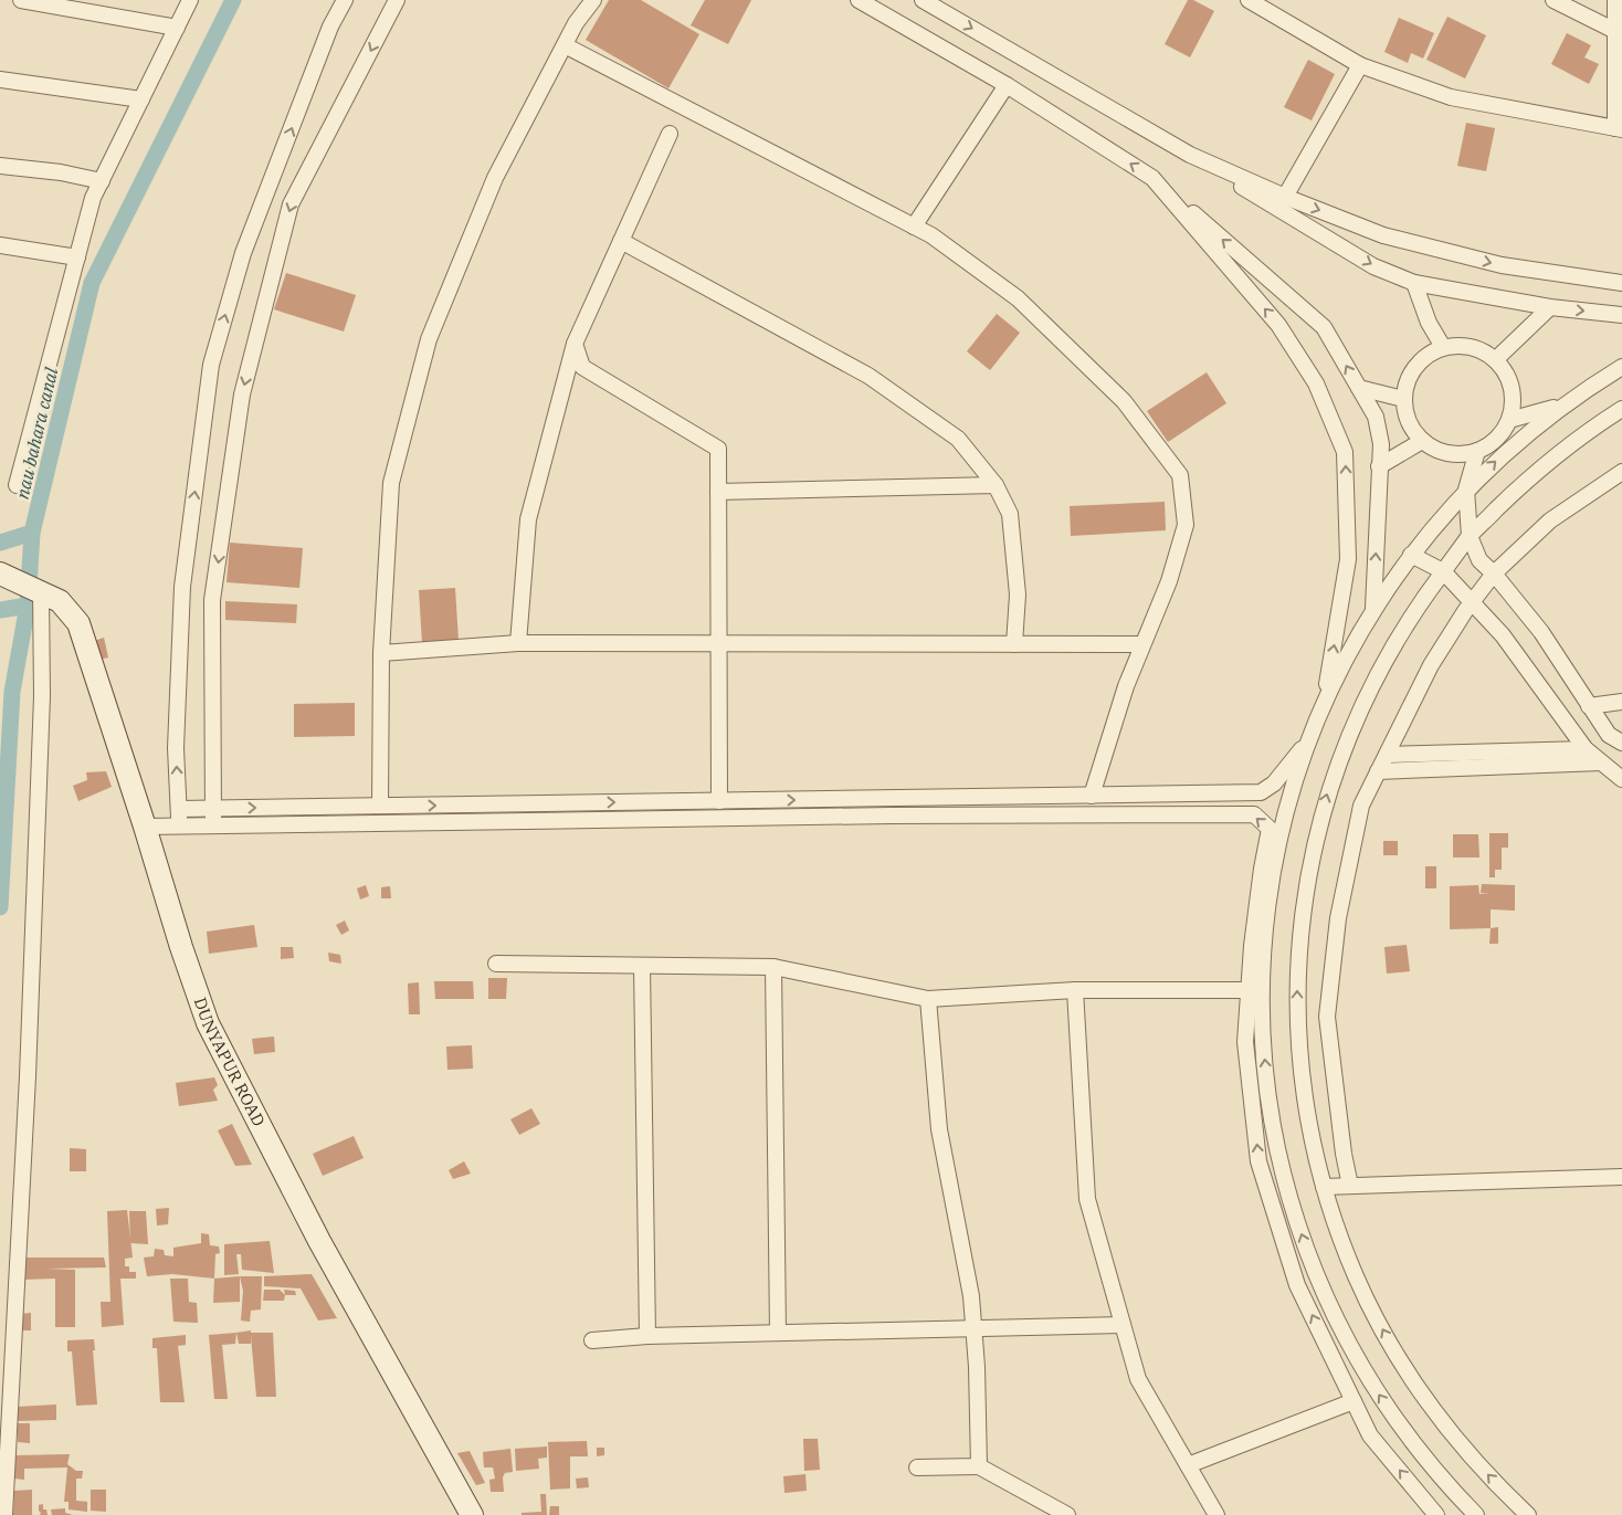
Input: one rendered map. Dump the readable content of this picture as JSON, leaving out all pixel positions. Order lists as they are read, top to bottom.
{
  "streets": {
    "main road": ["DUNYAPUR ROAD"]
  },
  "water": ["nau bahara canal"]
}
